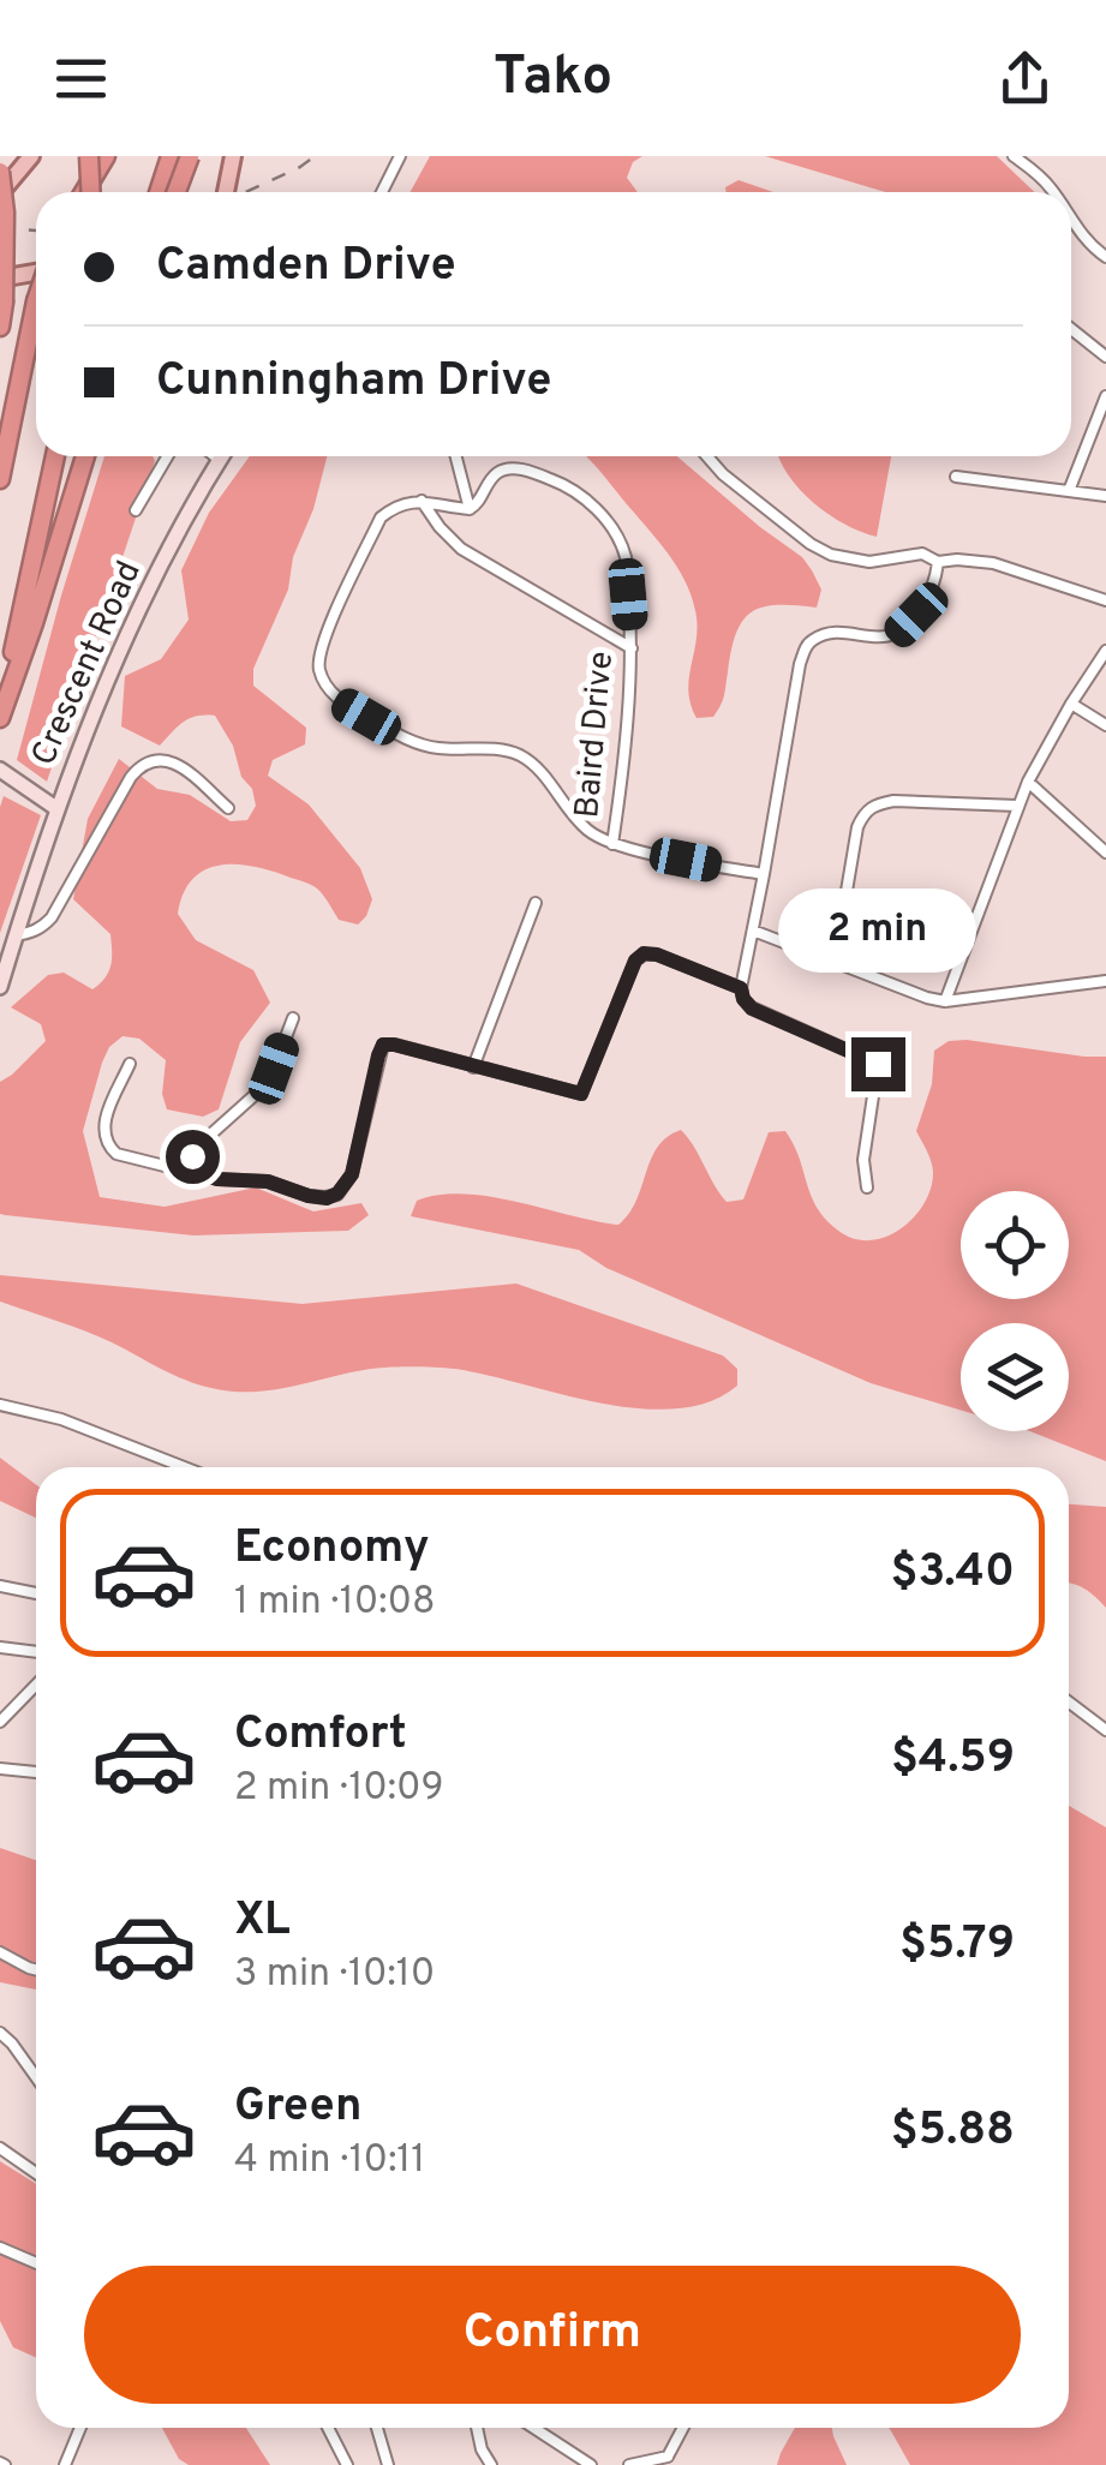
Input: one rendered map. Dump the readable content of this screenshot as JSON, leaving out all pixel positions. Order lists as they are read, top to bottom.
{
  "streets": {
    "street": ["Crescent Road", "Baird Drive"]
  },
  "page": {
    "header": "Tako",
    "banner": ["Camden Drive", "Cunningham Drive"],
    "bubble": "2 min",
    "list": [
      {
        "name": "Economy",
        "note": "1 min · 10:08",
        "value": "$3.40"
      },
      {
        "name": "Comfort",
        "note": "2 min · 10:09",
        "value": "$4.59"
      },
      {
        "name": "XL",
        "note": "3 min · 10:10",
        "value": "$5.79"
      },
      {
        "name": "Green",
        "note": "4 min · 10:11",
        "value": "$5.88"
      }
    ],
    "buttons": "Confirm"
  }
}
